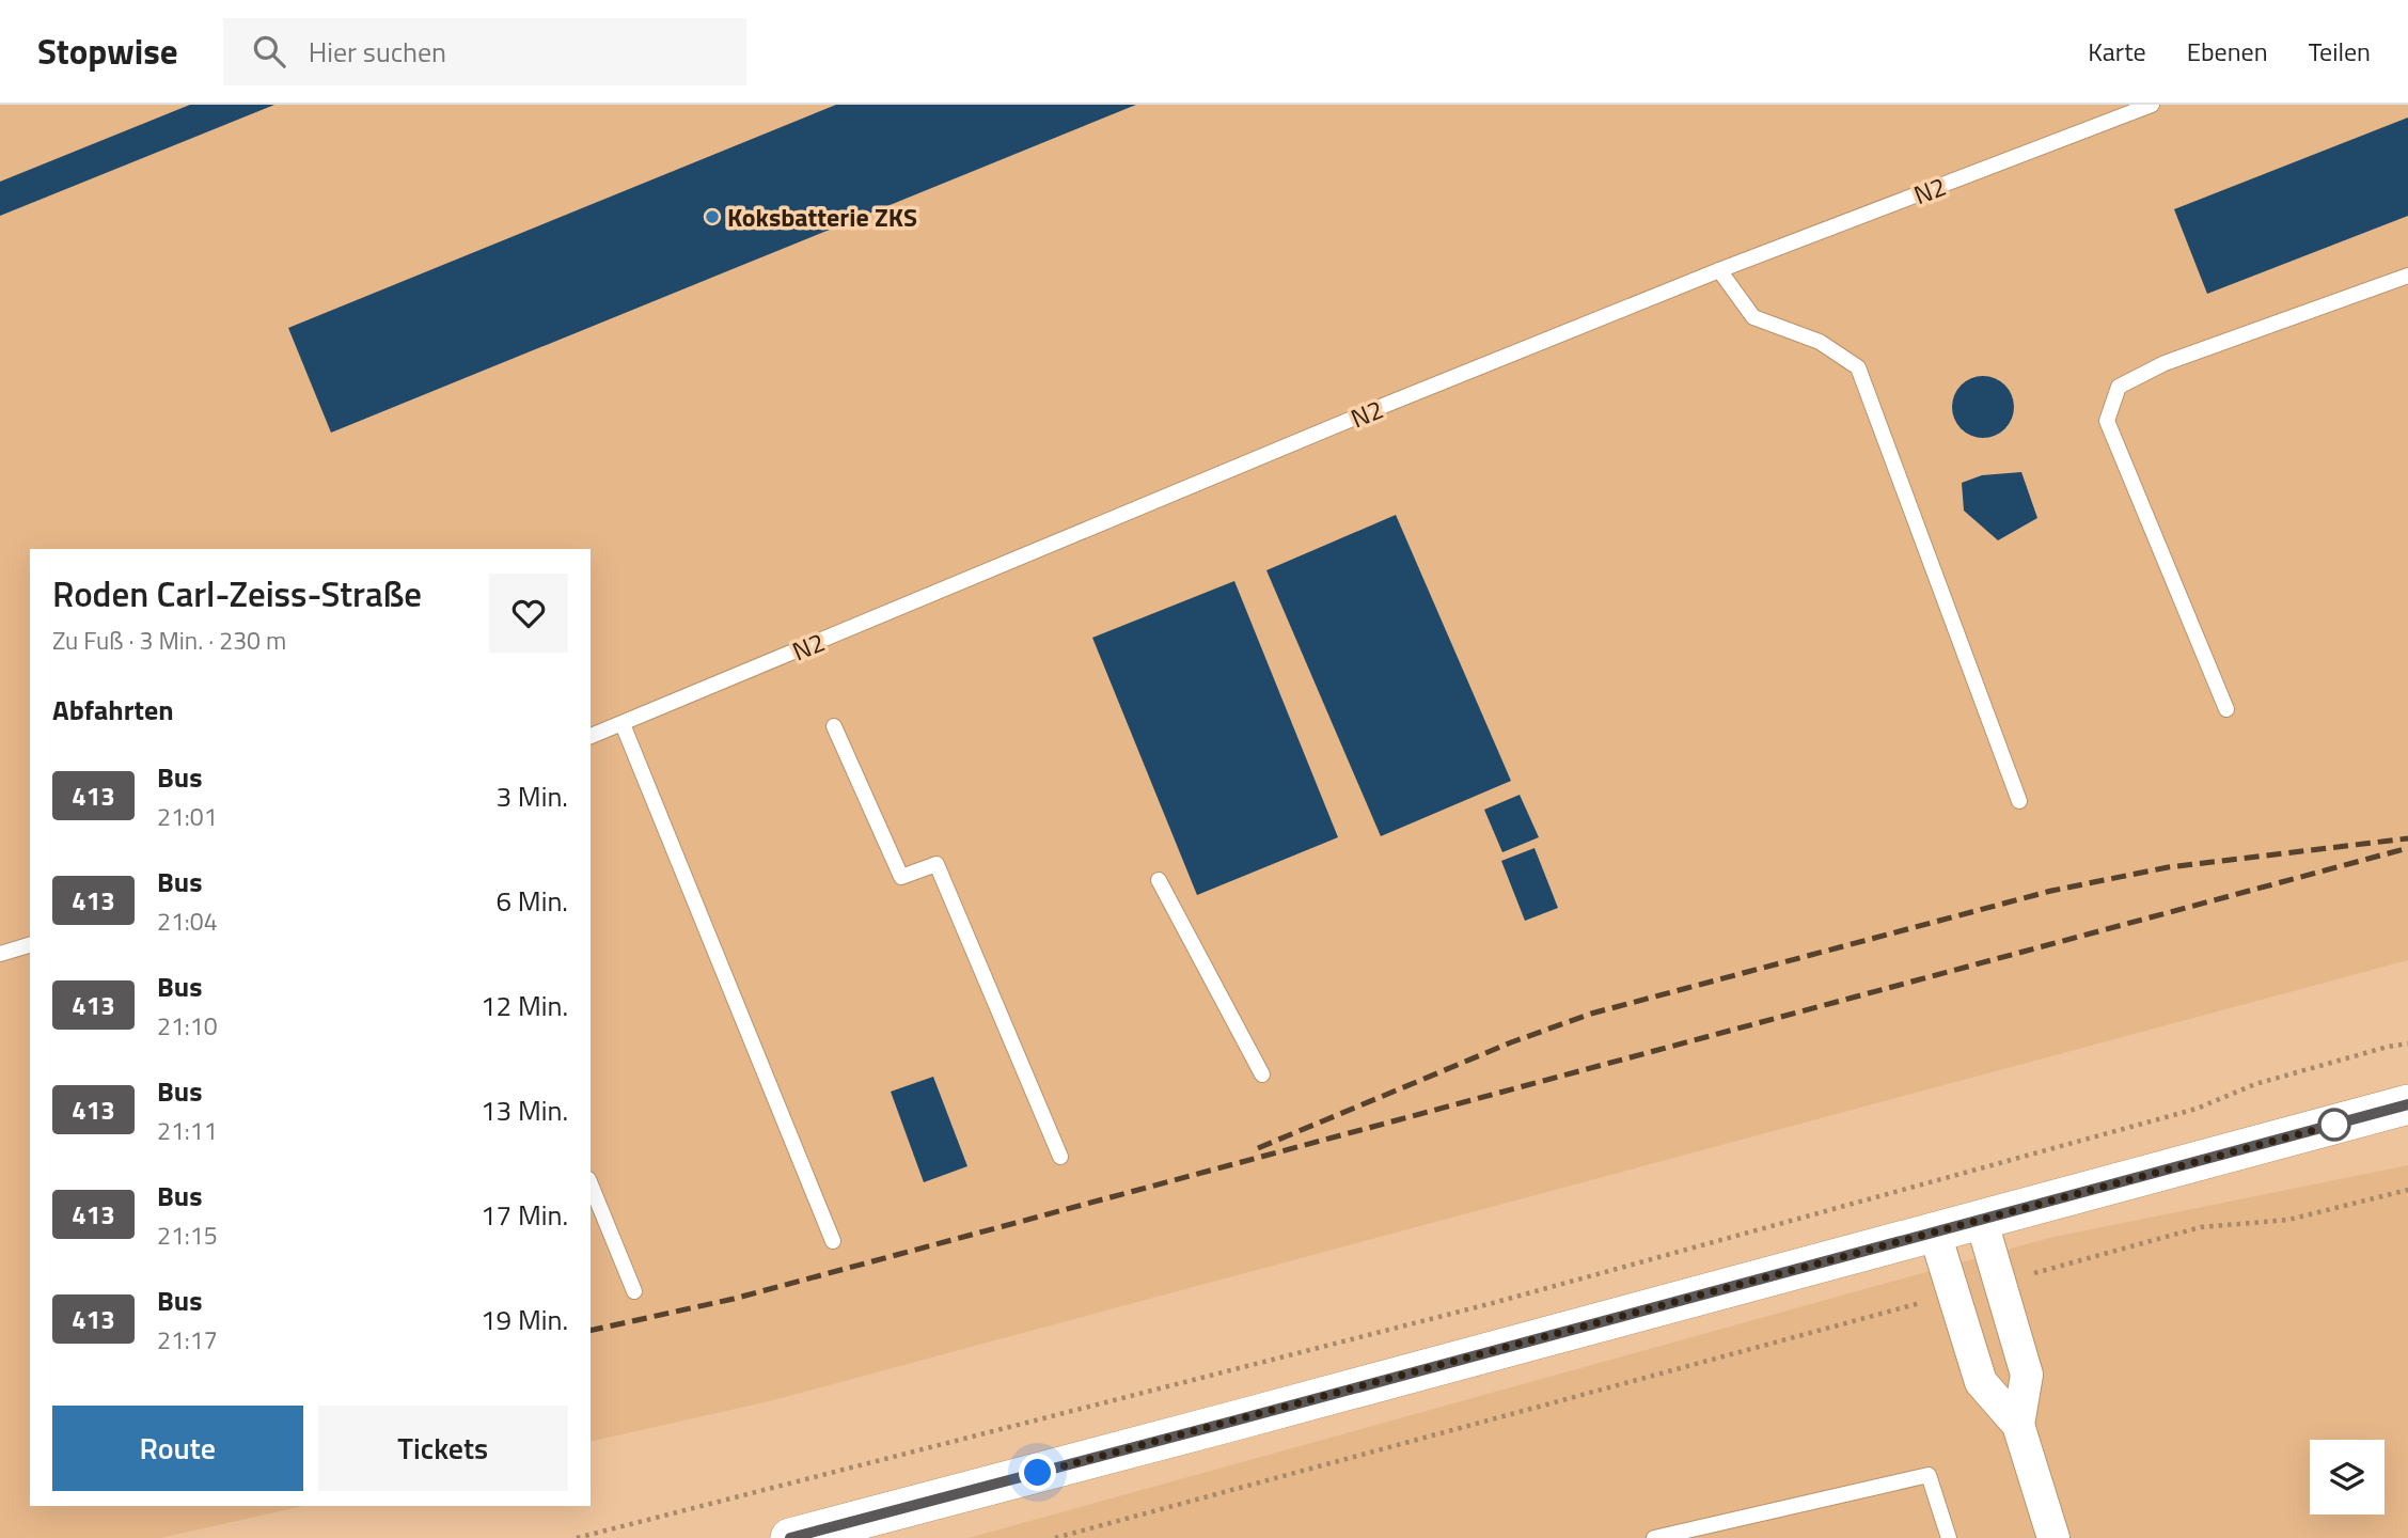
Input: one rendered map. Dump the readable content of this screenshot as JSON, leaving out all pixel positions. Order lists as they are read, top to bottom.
{
  "streets": {
    "lane": ["N2"]
  },
  "places": ["Koksbatterie ZKS"],
  "lines": ["bus line 413"],
  "page": {
    "header": "Stopwise",
    "search": "Hier suchen",
    "nav": ["Karte", "Ebenen", "Teilen"],
    "heading": [
      ["Roden Carl-Zeiss-Straße", "Zu Fuß · 3 Min. · 230 m"],
      "Abfahrten"
    ],
    "list": [
      {
        "mark": "413",
        "name": "Bus",
        "note": "21:01",
        "value": "3 Min."
      },
      {
        "mark": "413",
        "name": "Bus",
        "note": "21:04",
        "value": "6 Min."
      },
      {
        "mark": "413",
        "name": "Bus",
        "note": "21:10",
        "value": "12 Min."
      },
      {
        "mark": "413",
        "name": "Bus",
        "note": "21:11",
        "value": "13 Min."
      },
      {
        "mark": "413",
        "name": "Bus",
        "note": "21:15",
        "value": "17 Min."
      },
      {
        "mark": "413",
        "name": "Bus",
        "note": "21:17",
        "value": "19 Min."
      }
    ],
    "buttons": ["Route", "Tickets"]
  }
}
